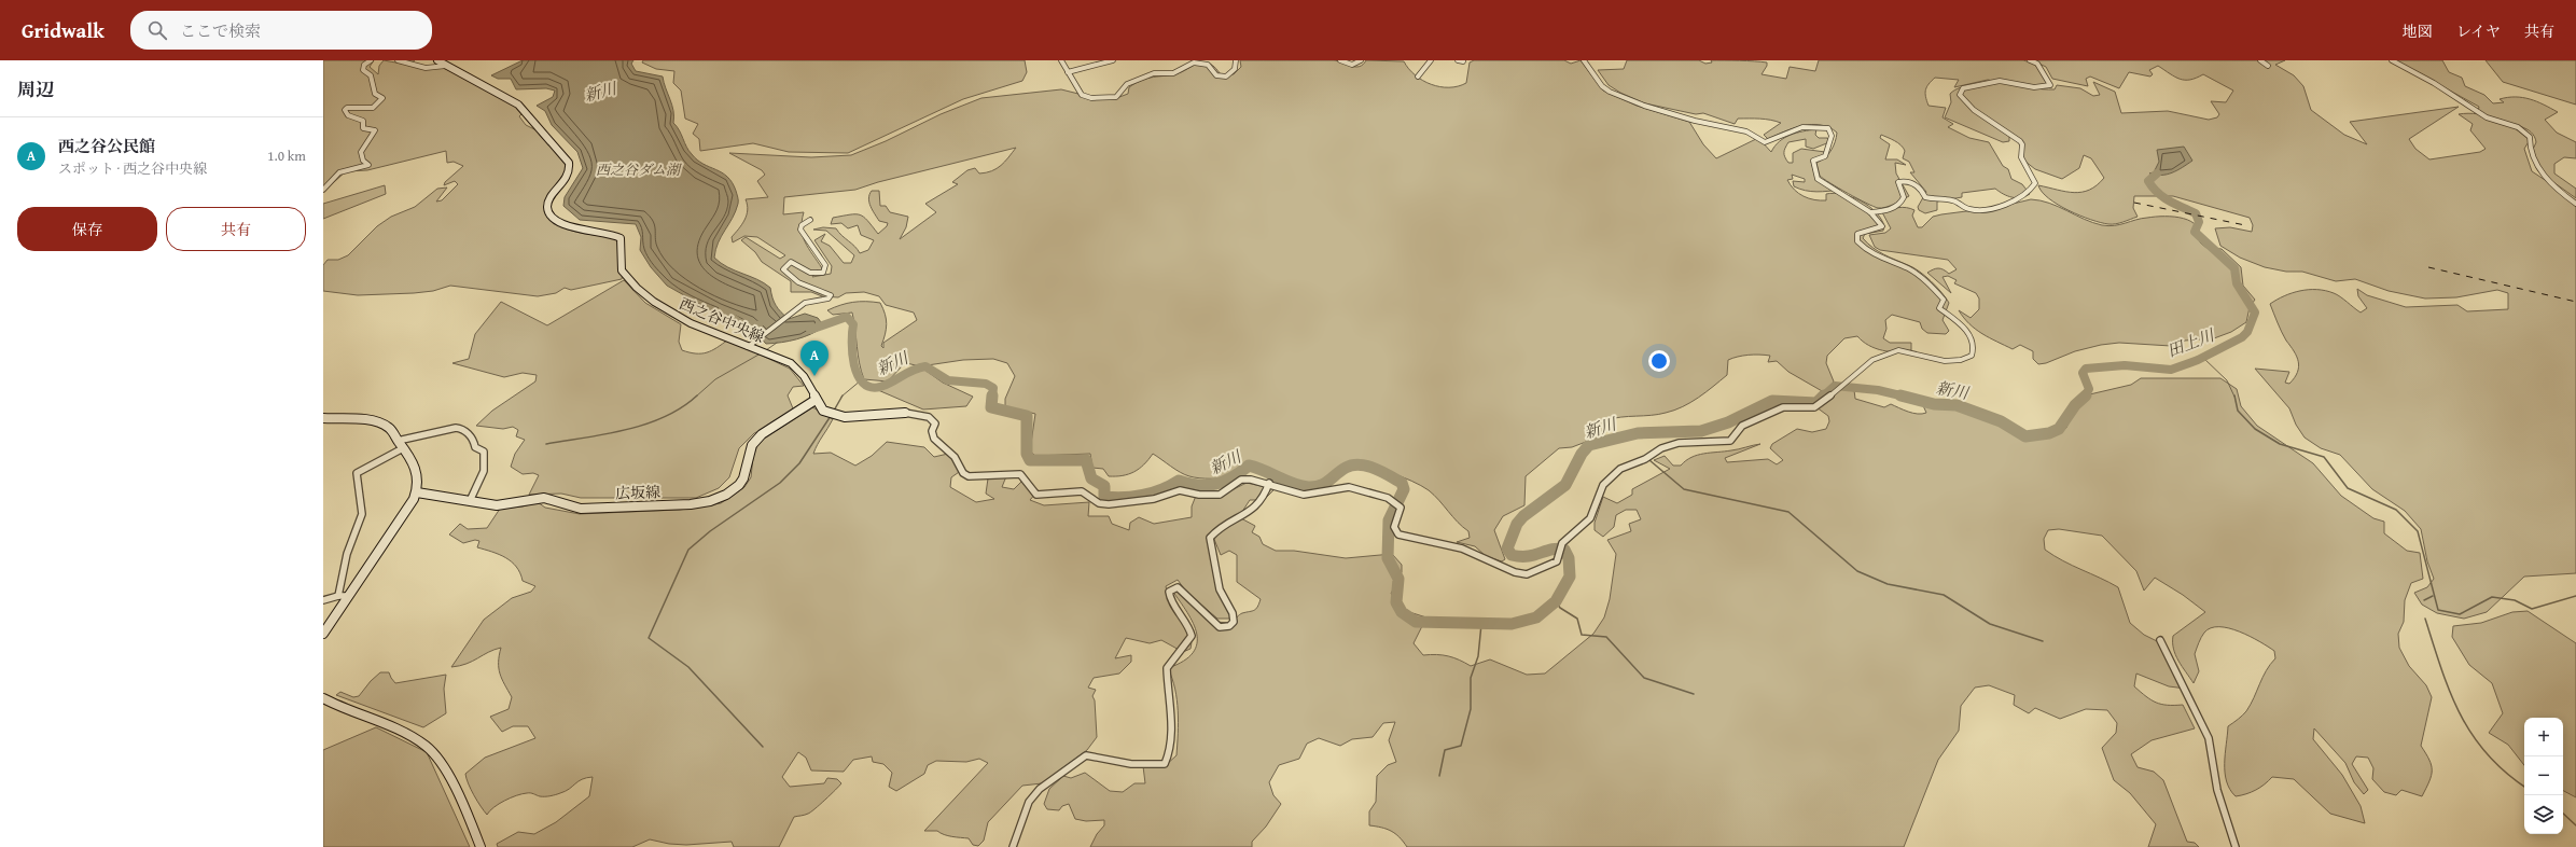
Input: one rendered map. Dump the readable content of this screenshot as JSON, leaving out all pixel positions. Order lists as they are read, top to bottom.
{
  "streets": {
    "street": ["西之谷中央線", "広坂線"]
  },
  "crossings": [
    ["西之谷中央線", "広坂線"]
  ],
  "water": ["新川", "西之谷ダム湖", "田上川"],
  "page": {
    "header": "Gridwalk",
    "search": "ここで検索",
    "nav": ["地図", "レイヤ", "共有"],
    "heading": "周辺",
    "list": [
      {
        "mark": "A",
        "name": "西之谷公民館",
        "note": "スポット · 西之谷中央線",
        "value": "1.0 km"
      }
    ],
    "buttons": ["保存", "共有"],
    "pins": "A",
    "map_buttons": ["+", "−"]
  }
}
